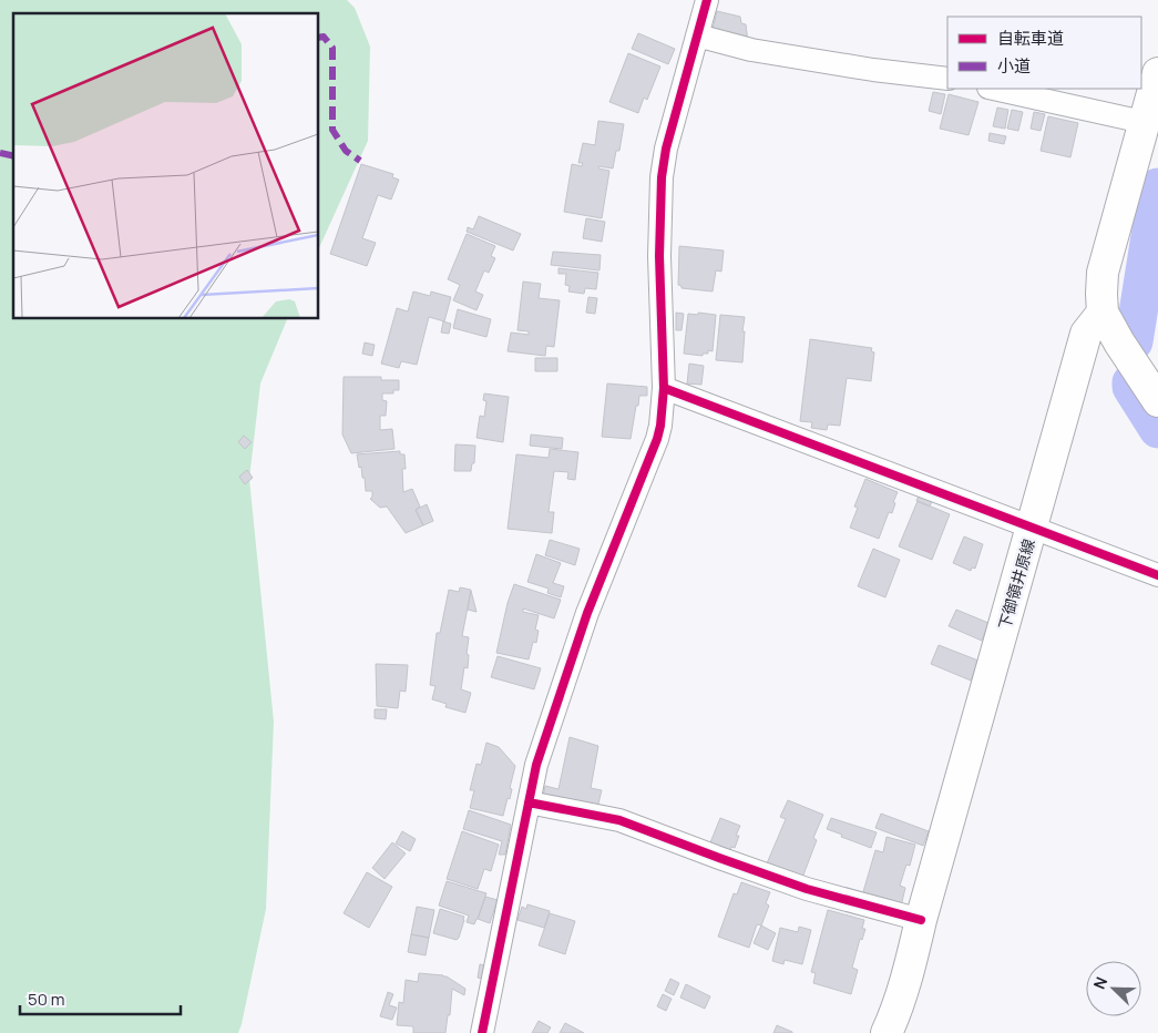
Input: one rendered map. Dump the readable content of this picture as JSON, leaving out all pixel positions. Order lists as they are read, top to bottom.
{
  "streets": {
    "main road": ["下御領井原線"]
  },
  "legend": ["自転車道", "小道"],
  "scale_bar": "50 m",
  "north": "top left"
}
